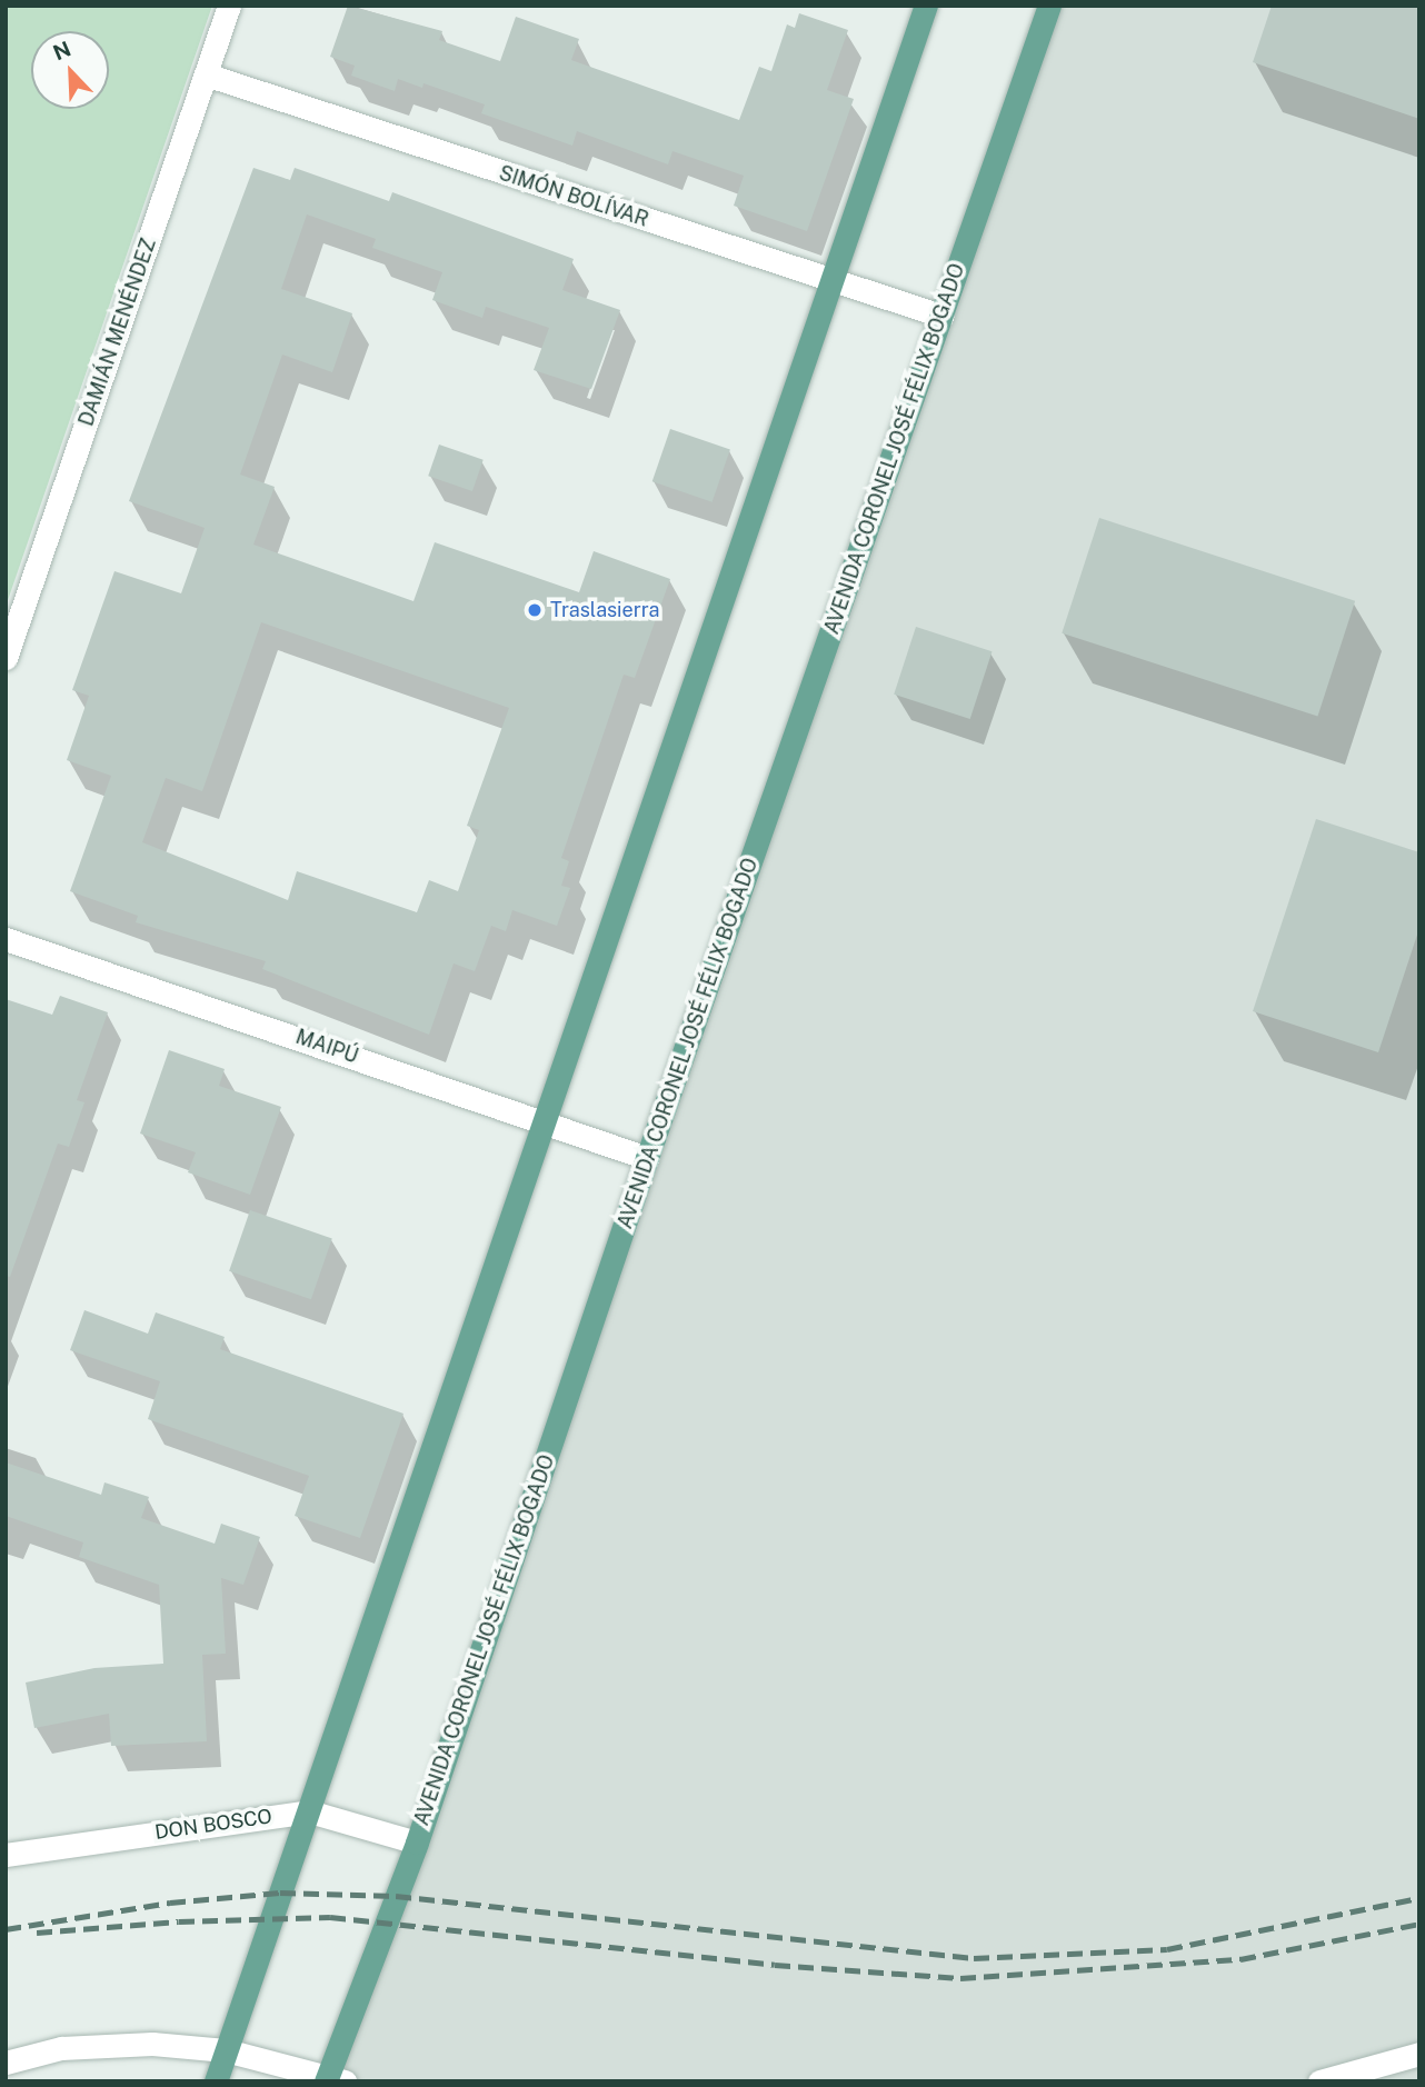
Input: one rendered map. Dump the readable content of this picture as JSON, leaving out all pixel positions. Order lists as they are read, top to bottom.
{
  "streets": {
    "main road": ["AVENIDA CORONEL JOSÉ FÉLIX BOGADO"],
    "street": [
      "SIMÓN BOLÍVAR",
      "DAMIÁN MENÉNDEZ",
      "MAIPÚ",
      "DON BOSCO"
    ]
  },
  "crossings": [
    ["SIMÓN BOLÍVAR", "DAMIÁN MENÉNDEZ"],
    ["SIMÓN BOLÍVAR", "AVENIDA CORONEL JOSÉ FÉLIX BOGADO"],
    ["AVENIDA CORONEL JOSÉ FÉLIX BOGADO", "MAIPÚ"],
    ["AVENIDA CORONEL JOSÉ FÉLIX BOGADO", "DON BOSCO"]
  ],
  "places": ["Traslasierra"],
  "north": "top left"
}
